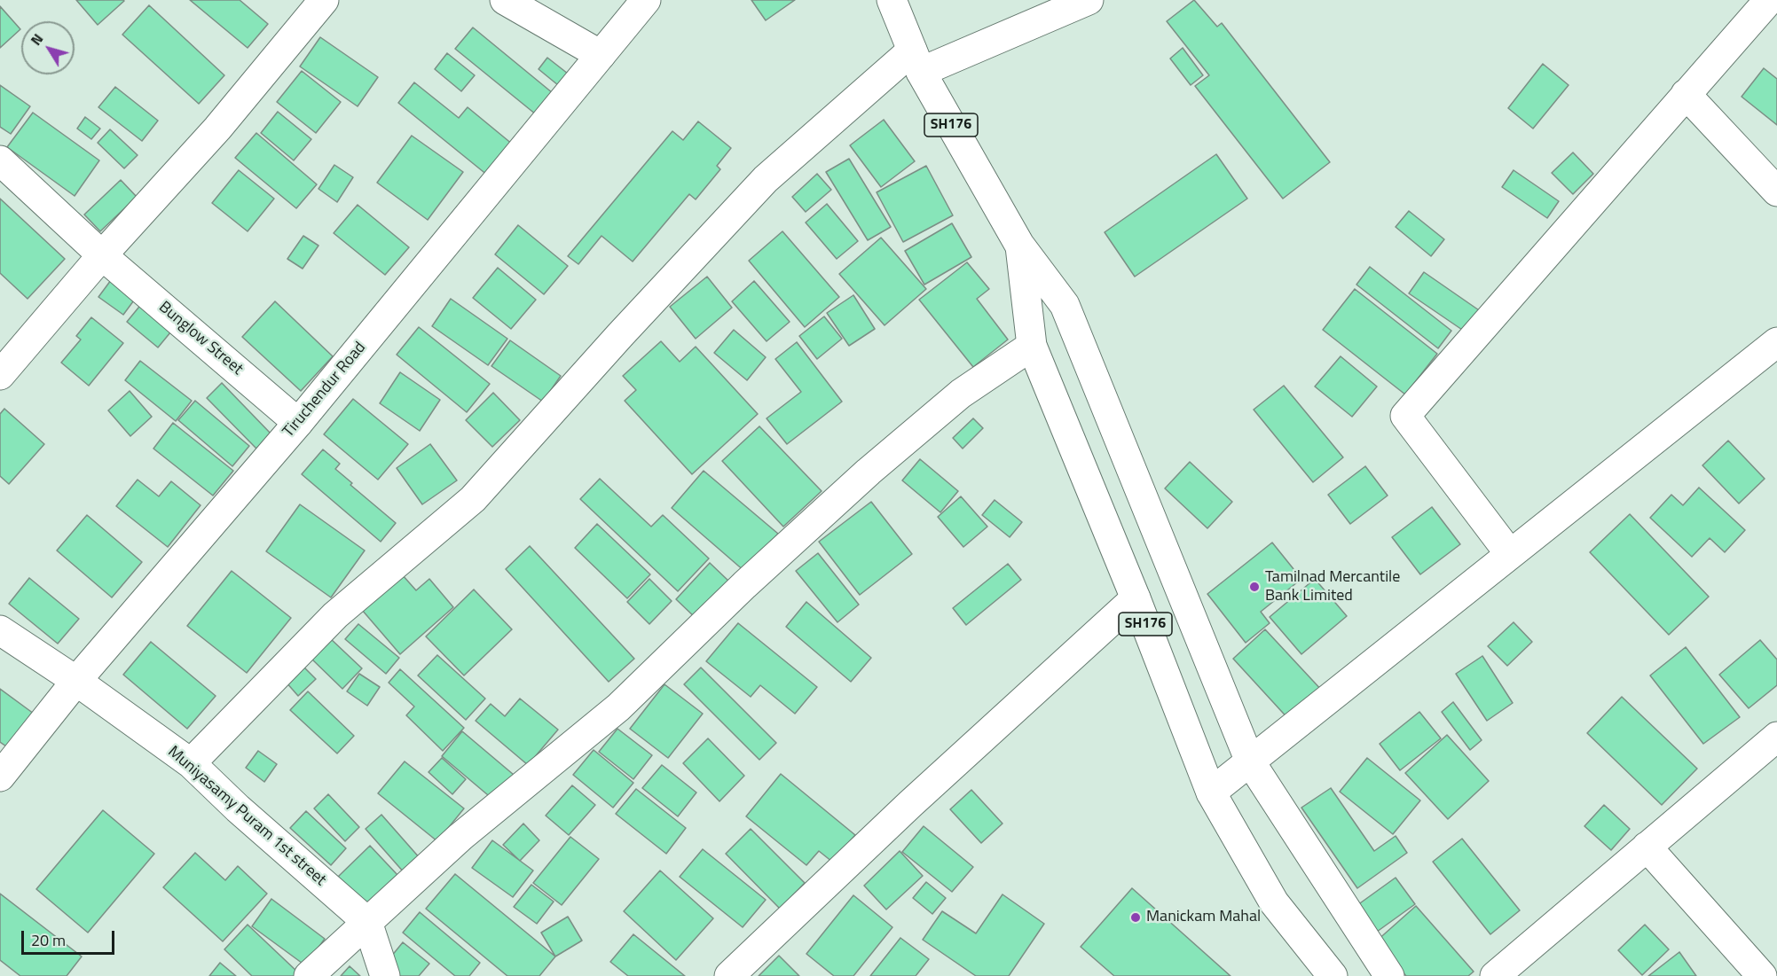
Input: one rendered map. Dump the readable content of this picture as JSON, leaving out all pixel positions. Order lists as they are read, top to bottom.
{
  "streets": {
    "street": [
      "SH176",
      "Bunglow Street",
      "Tiruchendur Road",
      "Muniyasamy Puram 1st street"
    ]
  },
  "crossings": [
    ["Bunglow Street", "Tiruchendur Road"],
    ["Tiruchendur Road", "Muniyasamy Puram 1st street"]
  ],
  "places": ["Tamilnad Mercantile Bank Limited", "Manickam Mahal"],
  "scale_bar": "20 m",
  "north": "top left"
}
